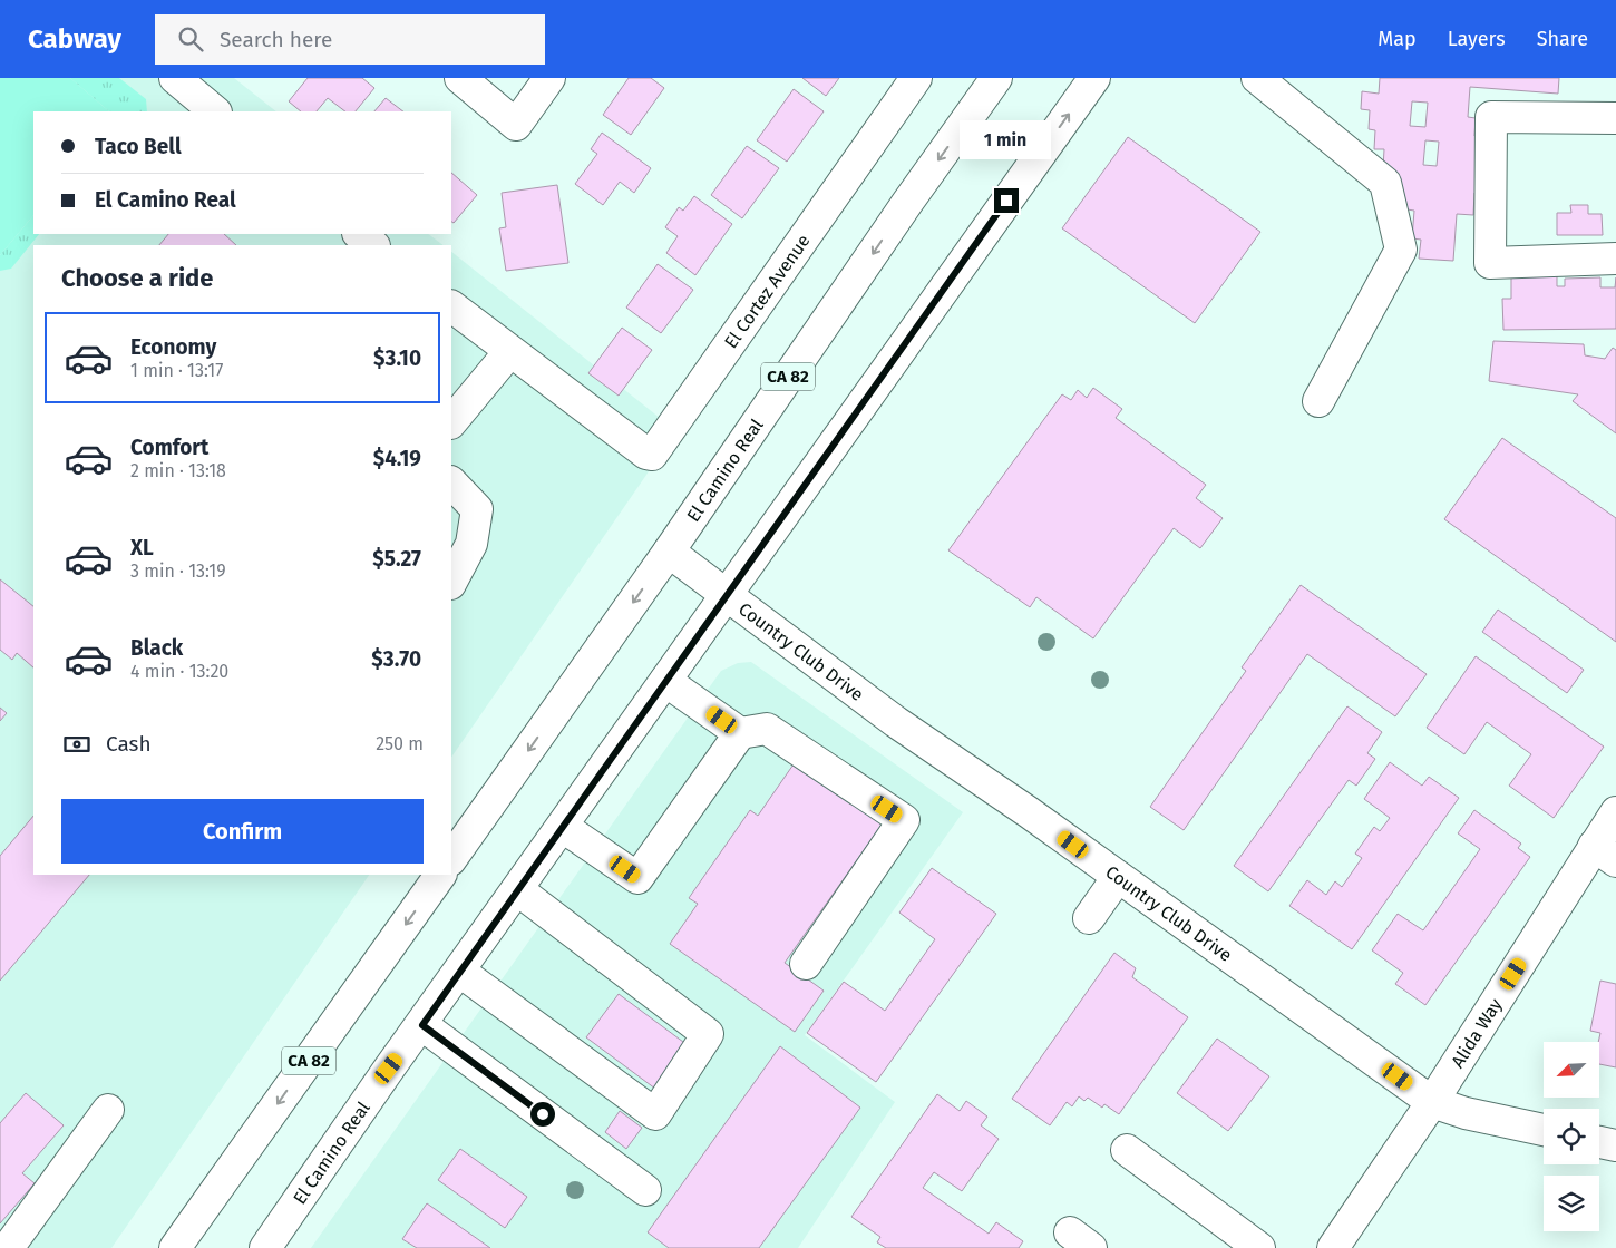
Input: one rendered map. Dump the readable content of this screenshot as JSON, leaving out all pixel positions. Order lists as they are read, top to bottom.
{
  "streets": {
    "main road": [
      "El Cortez Avenue",
      "CA 82",
      "El Camino Real",
      "Country Club Drive",
      "Alida Way"
    ]
  },
  "crossings": [
    ["El Camino Real", "Country Club Drive"],
    ["Country Club Drive", "Alida Way"]
  ],
  "north": "bottom left",
  "page": {
    "header": "Cabway",
    "search": "Search here",
    "nav": ["Map", "Layers", "Share"],
    "banner": ["Taco Bell", "El Camino Real"],
    "bubble": "1 min",
    "heading": "Choose a ride",
    "list": [
      {
        "name": "Economy",
        "note": "1 min · 13:17",
        "value": "$3.10"
      },
      {
        "name": "Comfort",
        "note": "2 min · 13:18",
        "value": "$4.19"
      },
      {
        "name": "XL",
        "note": "3 min · 13:19",
        "value": "$5.27"
      },
      {
        "name": "Black",
        "note": "4 min · 13:20",
        "value": "$3.70"
      }
    ],
    "pay": ["Cash", "250 m"],
    "buttons": "Confirm"
  }
}
